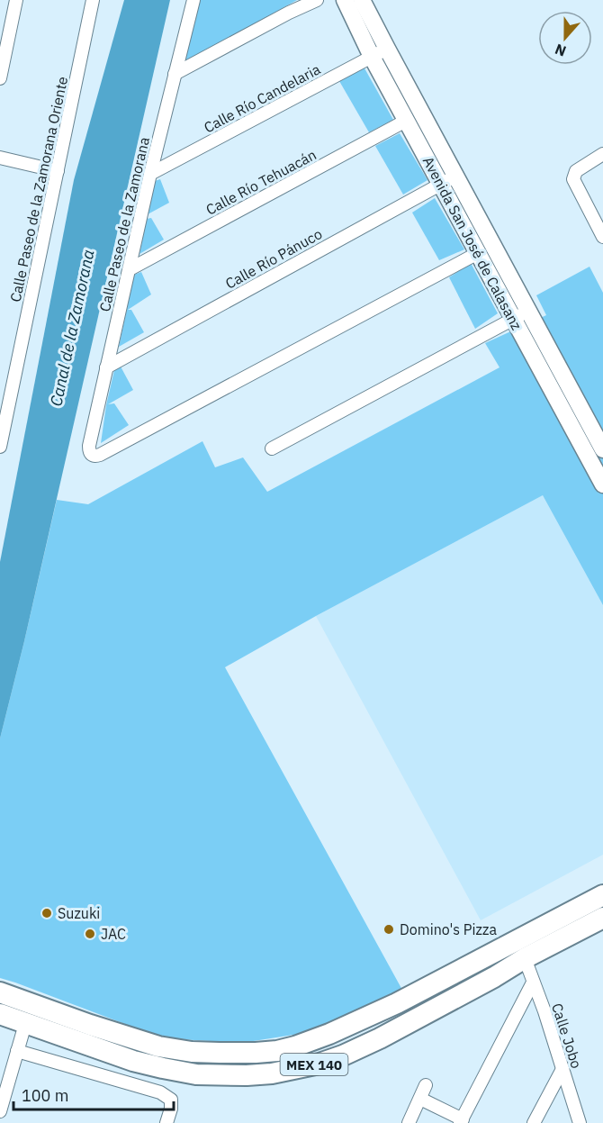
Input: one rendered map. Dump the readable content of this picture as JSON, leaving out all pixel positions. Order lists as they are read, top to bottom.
{
  "streets": {
    "main road": ["MEX 140"],
    "street": [
      "Calle Río Candelaria",
      "Calle Río Tehuacán",
      "Calle Paseo de la Zamorana Oriente",
      "Calle Paseo de la Zamorana",
      "Avenida San José de Calasanz",
      "Calle Río Pánuco",
      "Calle Jobo"
    ]
  },
  "crossings": [
    ["Calle Río Candelaria", "Calle Paseo de la Zamorana"],
    ["Calle Río Candelaria", "Avenida San José de Calasanz"],
    ["Calle Río Tehuacán", "Calle Paseo de la Zamorana"],
    ["Calle Río Tehuacán", "Avenida San José de Calasanz"],
    ["Calle Paseo de la Zamorana", "Avenida San José de Calasanz"],
    ["Calle Paseo de la Zamorana", "Calle Río Pánuco"],
    ["Avenida San José de Calasanz", "Calle Río Pánuco"],
    ["Calle Jobo", "MEX 140"]
  ],
  "water": ["Canal de la Zamorana"],
  "places": ["Suzuki", "Domino's Pizza", "JAC"],
  "scale_bar": "100 m",
  "north": "bottom"
}
